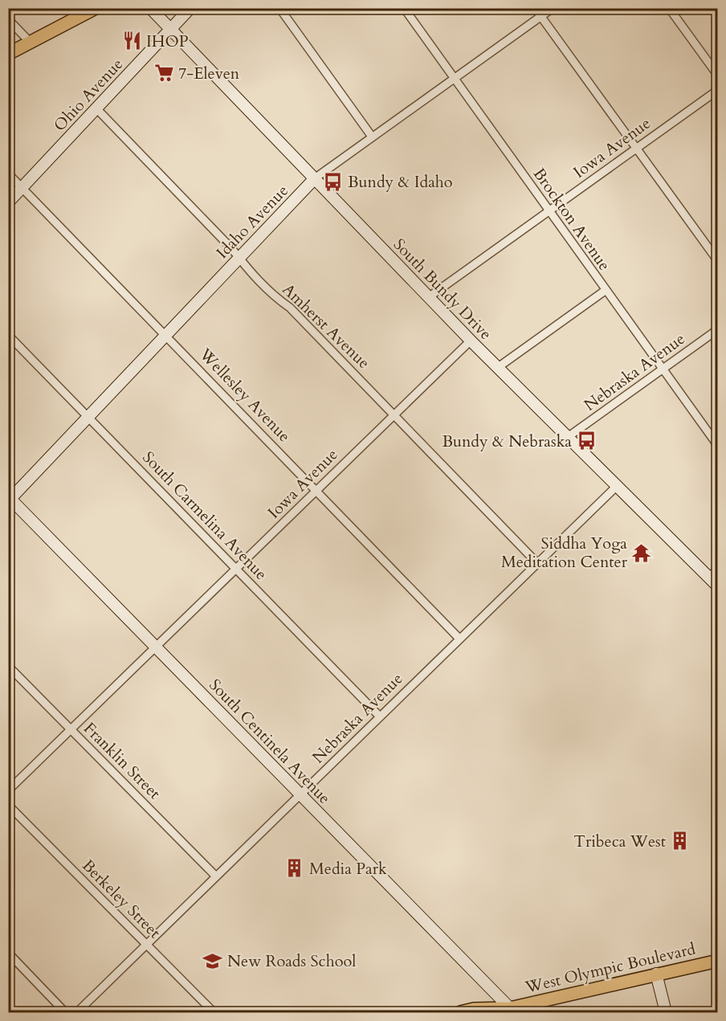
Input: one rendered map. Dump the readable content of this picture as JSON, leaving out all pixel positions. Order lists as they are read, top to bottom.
{
  "streets": {
    "main road": ["West Olympic Boulevard"],
    "street": [
      "Ohio Avenue",
      "Iowa Avenue",
      "Brockton Avenue",
      "Idaho Avenue",
      "South Bundy Drive",
      "Amherst Avenue",
      "Nebraska Avenue",
      "Wellesley Avenue",
      "South Carmelina Avenue",
      "South Centinela Avenue",
      "Franklin Street",
      "Berkeley Street"
    ]
  },
  "crossings": [
    ["Ohio Avenue", "South Bundy Drive"],
    ["Ohio Avenue", "Amherst Avenue"],
    ["Ohio Avenue", "Wellesley Avenue"],
    ["Iowa Avenue", "Brockton Avenue"],
    ["Iowa Avenue", "South Bundy Drive"],
    ["Iowa Avenue", "Amherst Avenue"],
    ["Iowa Avenue", "Wellesley Avenue"],
    ["Iowa Avenue", "South Carmelina Avenue"],
    ["Iowa Avenue", "South Centinela Avenue"],
    ["Iowa Avenue", "Franklin Street"],
    ["Brockton Avenue", "Idaho Avenue"],
    ["Brockton Avenue", "Nebraska Avenue"],
    ["Idaho Avenue", "South Bundy Drive"],
    ["Idaho Avenue", "Amherst Avenue"],
    ["Idaho Avenue", "Wellesley Avenue"],
    ["Idaho Avenue", "South Carmelina Avenue"],
    ["Idaho Avenue", "South Centinela Avenue"],
    ["South Bundy Drive", "Nebraska Avenue"],
    ["Amherst Avenue", "Nebraska Avenue"],
    ["Nebraska Avenue", "Wellesley Avenue"],
    ["Nebraska Avenue", "South Carmelina Avenue"],
    ["Nebraska Avenue", "South Centinela Avenue"],
    ["Nebraska Avenue", "Franklin Street"],
    ["Nebraska Avenue", "Berkeley Street"],
    ["South Centinela Avenue", "West Olympic Boulevard"]
  ],
  "places": {
    "restaurant": ["IHOP"],
    "supermarket": ["7-Eleven"],
    "bus stop": ["Bundy & Idaho", "Bundy & Nebraska"],
    "temple": ["Siddha Yoga Meditation Center"],
    "building": ["Tribeca West", "Media Park"],
    "school or university": ["New Roads School"]
  }
}
